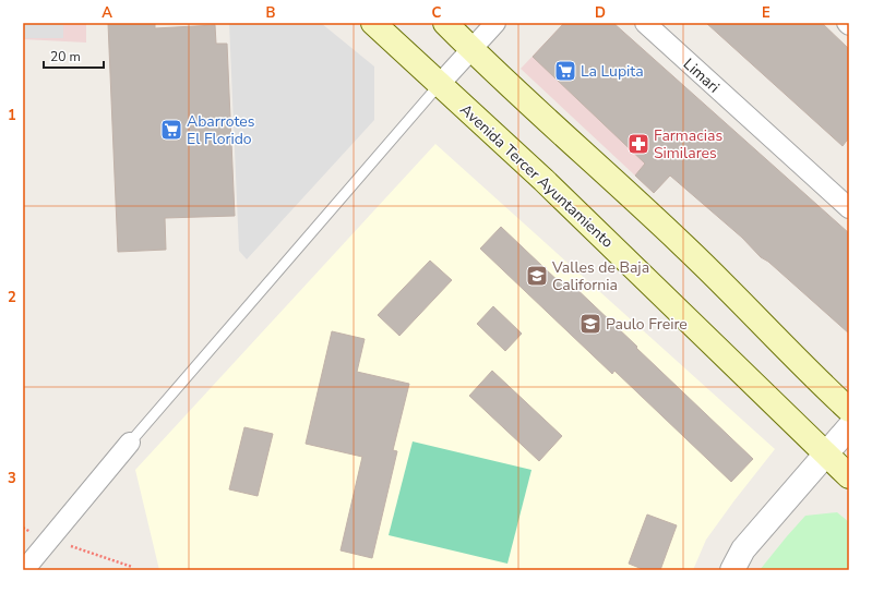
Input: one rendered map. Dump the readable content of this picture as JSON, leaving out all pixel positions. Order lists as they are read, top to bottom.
{
  "streets": {
    "main road": ["Avenida Tercer Ayuntamiento"],
    "street": ["Limari"]
  },
  "places": {
    "supermarket": ["La Lupita", "Abarrotes El Florido"],
    "pharmacy": ["Farmacias Similares"],
    "school or university": ["Valles de Baja California", "Paulo Freire"]
  },
  "scale_bar": "20 m",
  "grid": {
    "columns": [
      "A",
      "B",
      "C",
      "D",
      "E"
    ],
    "rows": ["1", "2", "3"]
  }
}
